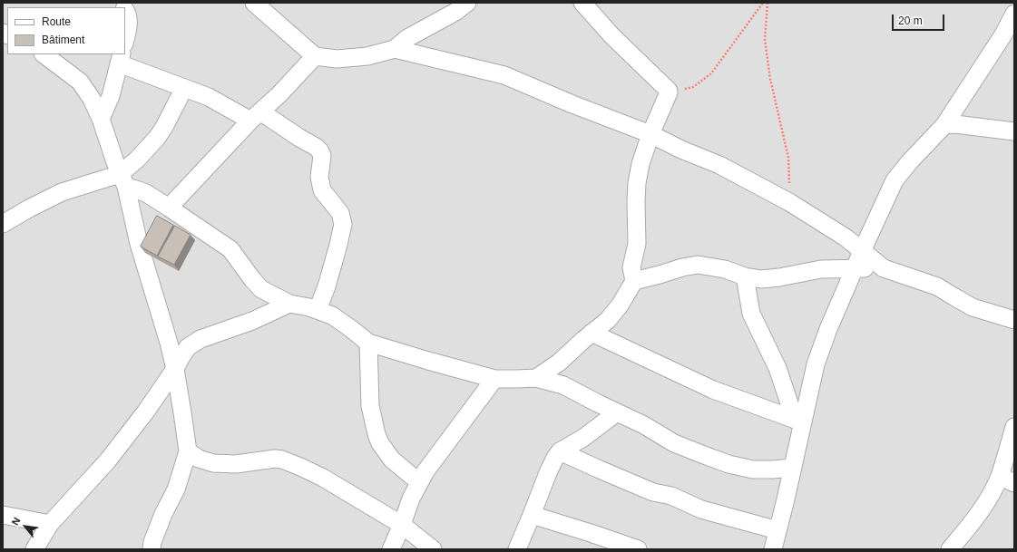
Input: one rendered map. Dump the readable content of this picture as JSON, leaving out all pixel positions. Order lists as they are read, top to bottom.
{
  "legend": ["Route", "Bâtiment"],
  "scale_bar": "20 m",
  "north": "top left"
}
